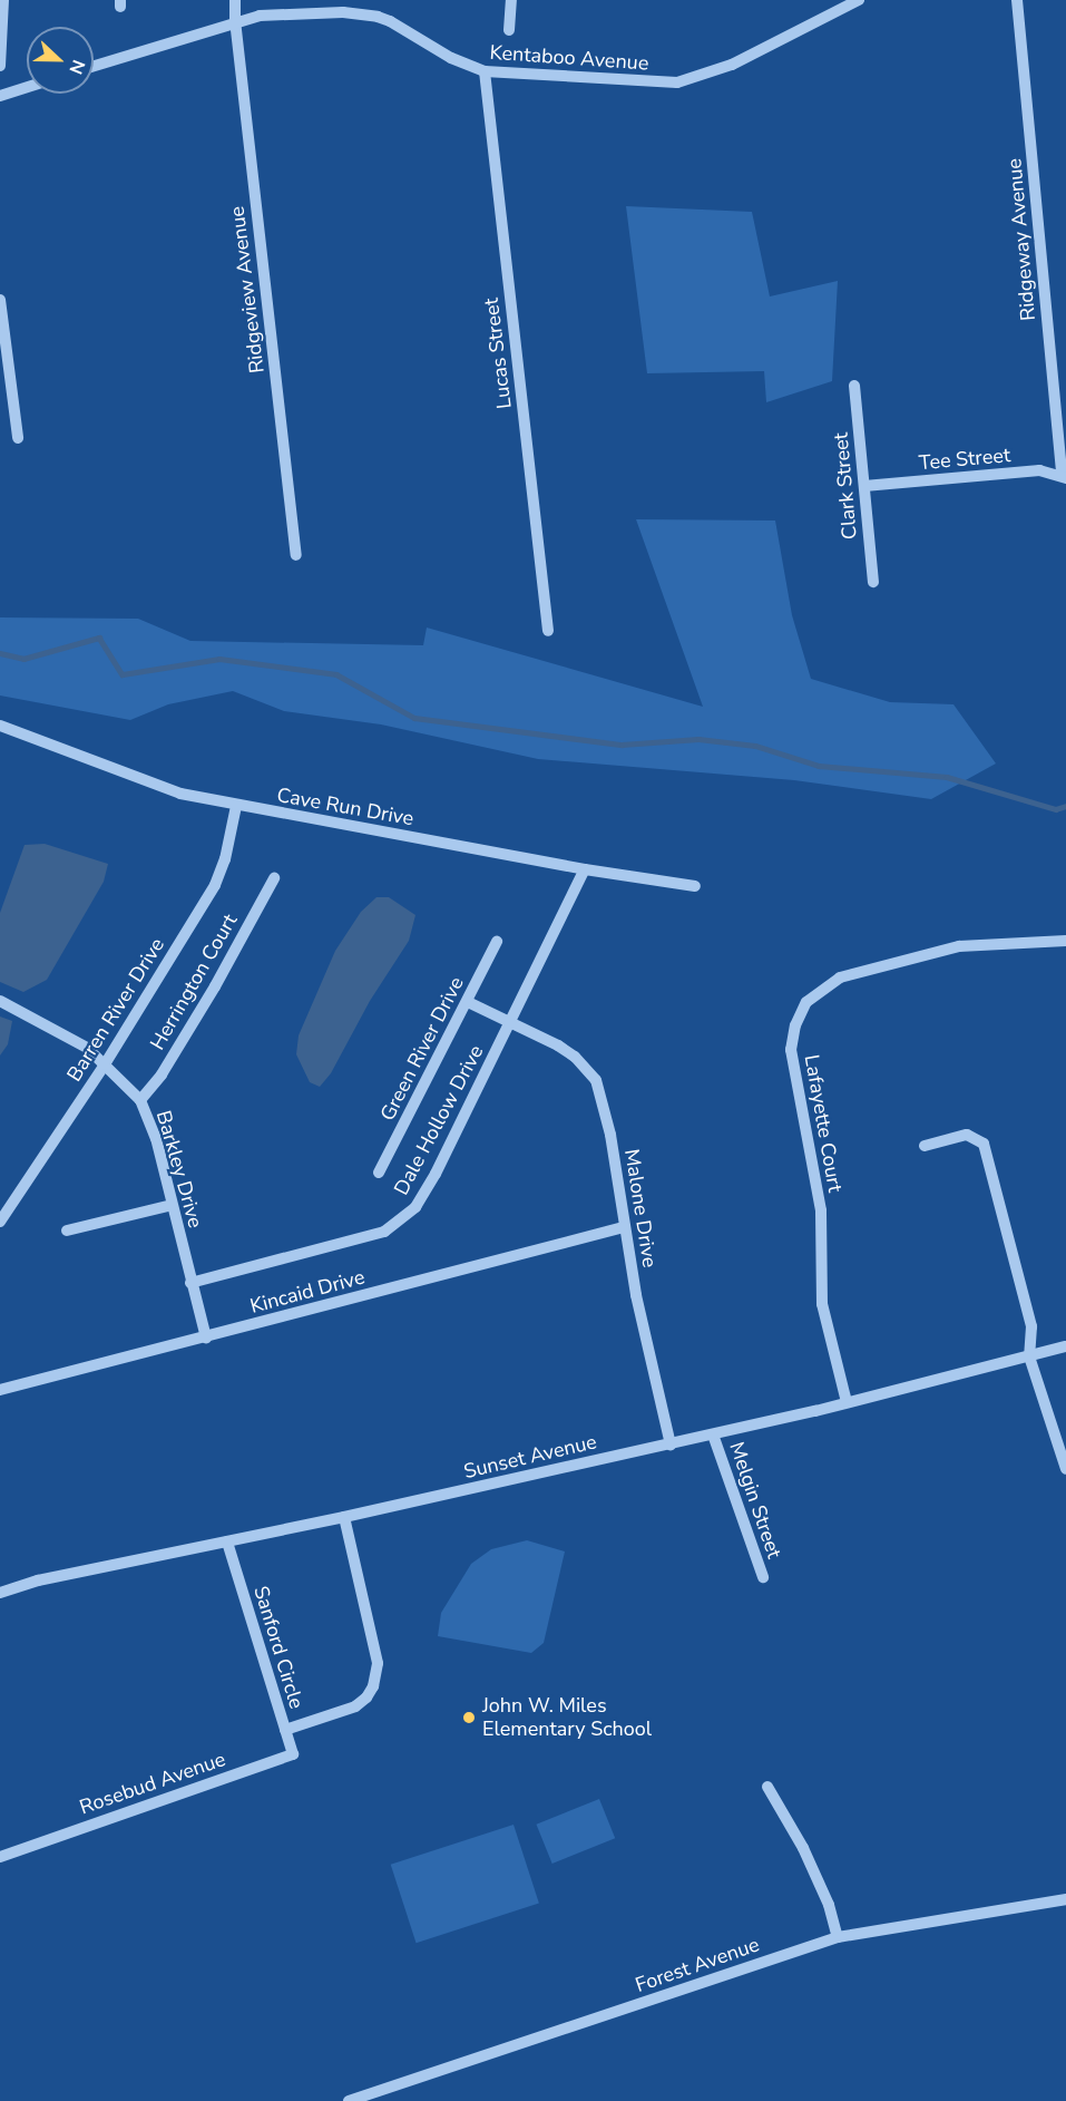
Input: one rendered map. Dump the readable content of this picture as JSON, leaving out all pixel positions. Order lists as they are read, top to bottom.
{
  "streets": {
    "street": [
      "Kentaboo Avenue",
      "Ridgeway Avenue",
      "Ridgeview Avenue",
      "Lucas Street",
      "Tee Street",
      "Clark Street",
      "Cave Run Drive",
      "Herrington Court",
      "Barren River Drive",
      "Green River Drive",
      "Dale Hollow Drive",
      "Lafayette Court",
      "Barkley Drive",
      "Malone Drive",
      "Kincaid Drive",
      "Sunset Avenue",
      "Melgin Street",
      "Sanford Circle",
      "Rosebud Avenue",
      "Forest Avenue"
    ]
  },
  "crossings": [
    ["Kentaboo Avenue", "Ridgeview Avenue"],
    ["Kentaboo Avenue", "Lucas Street"],
    ["Ridgeway Avenue", "Tee Street"],
    ["Tee Street", "Clark Street"],
    ["Cave Run Drive", "Barren River Drive"],
    ["Cave Run Drive", "Dale Hollow Drive"],
    ["Herrington Court", "Barkley Drive"],
    ["Barren River Drive", "Barkley Drive"],
    ["Green River Drive", "Malone Drive"],
    ["Dale Hollow Drive", "Barkley Drive"],
    ["Dale Hollow Drive", "Malone Drive"],
    ["Lafayette Court", "Sunset Avenue"],
    ["Barkley Drive", "Kincaid Drive"],
    ["Malone Drive", "Kincaid Drive"],
    ["Malone Drive", "Sunset Avenue"],
    ["Sunset Avenue", "Melgin Street"],
    ["Sunset Avenue", "Sanford Circle"],
    ["Sanford Circle", "Rosebud Avenue"]
  ],
  "places": ["John W. Miles Elementary School"],
  "north": "right"
}
